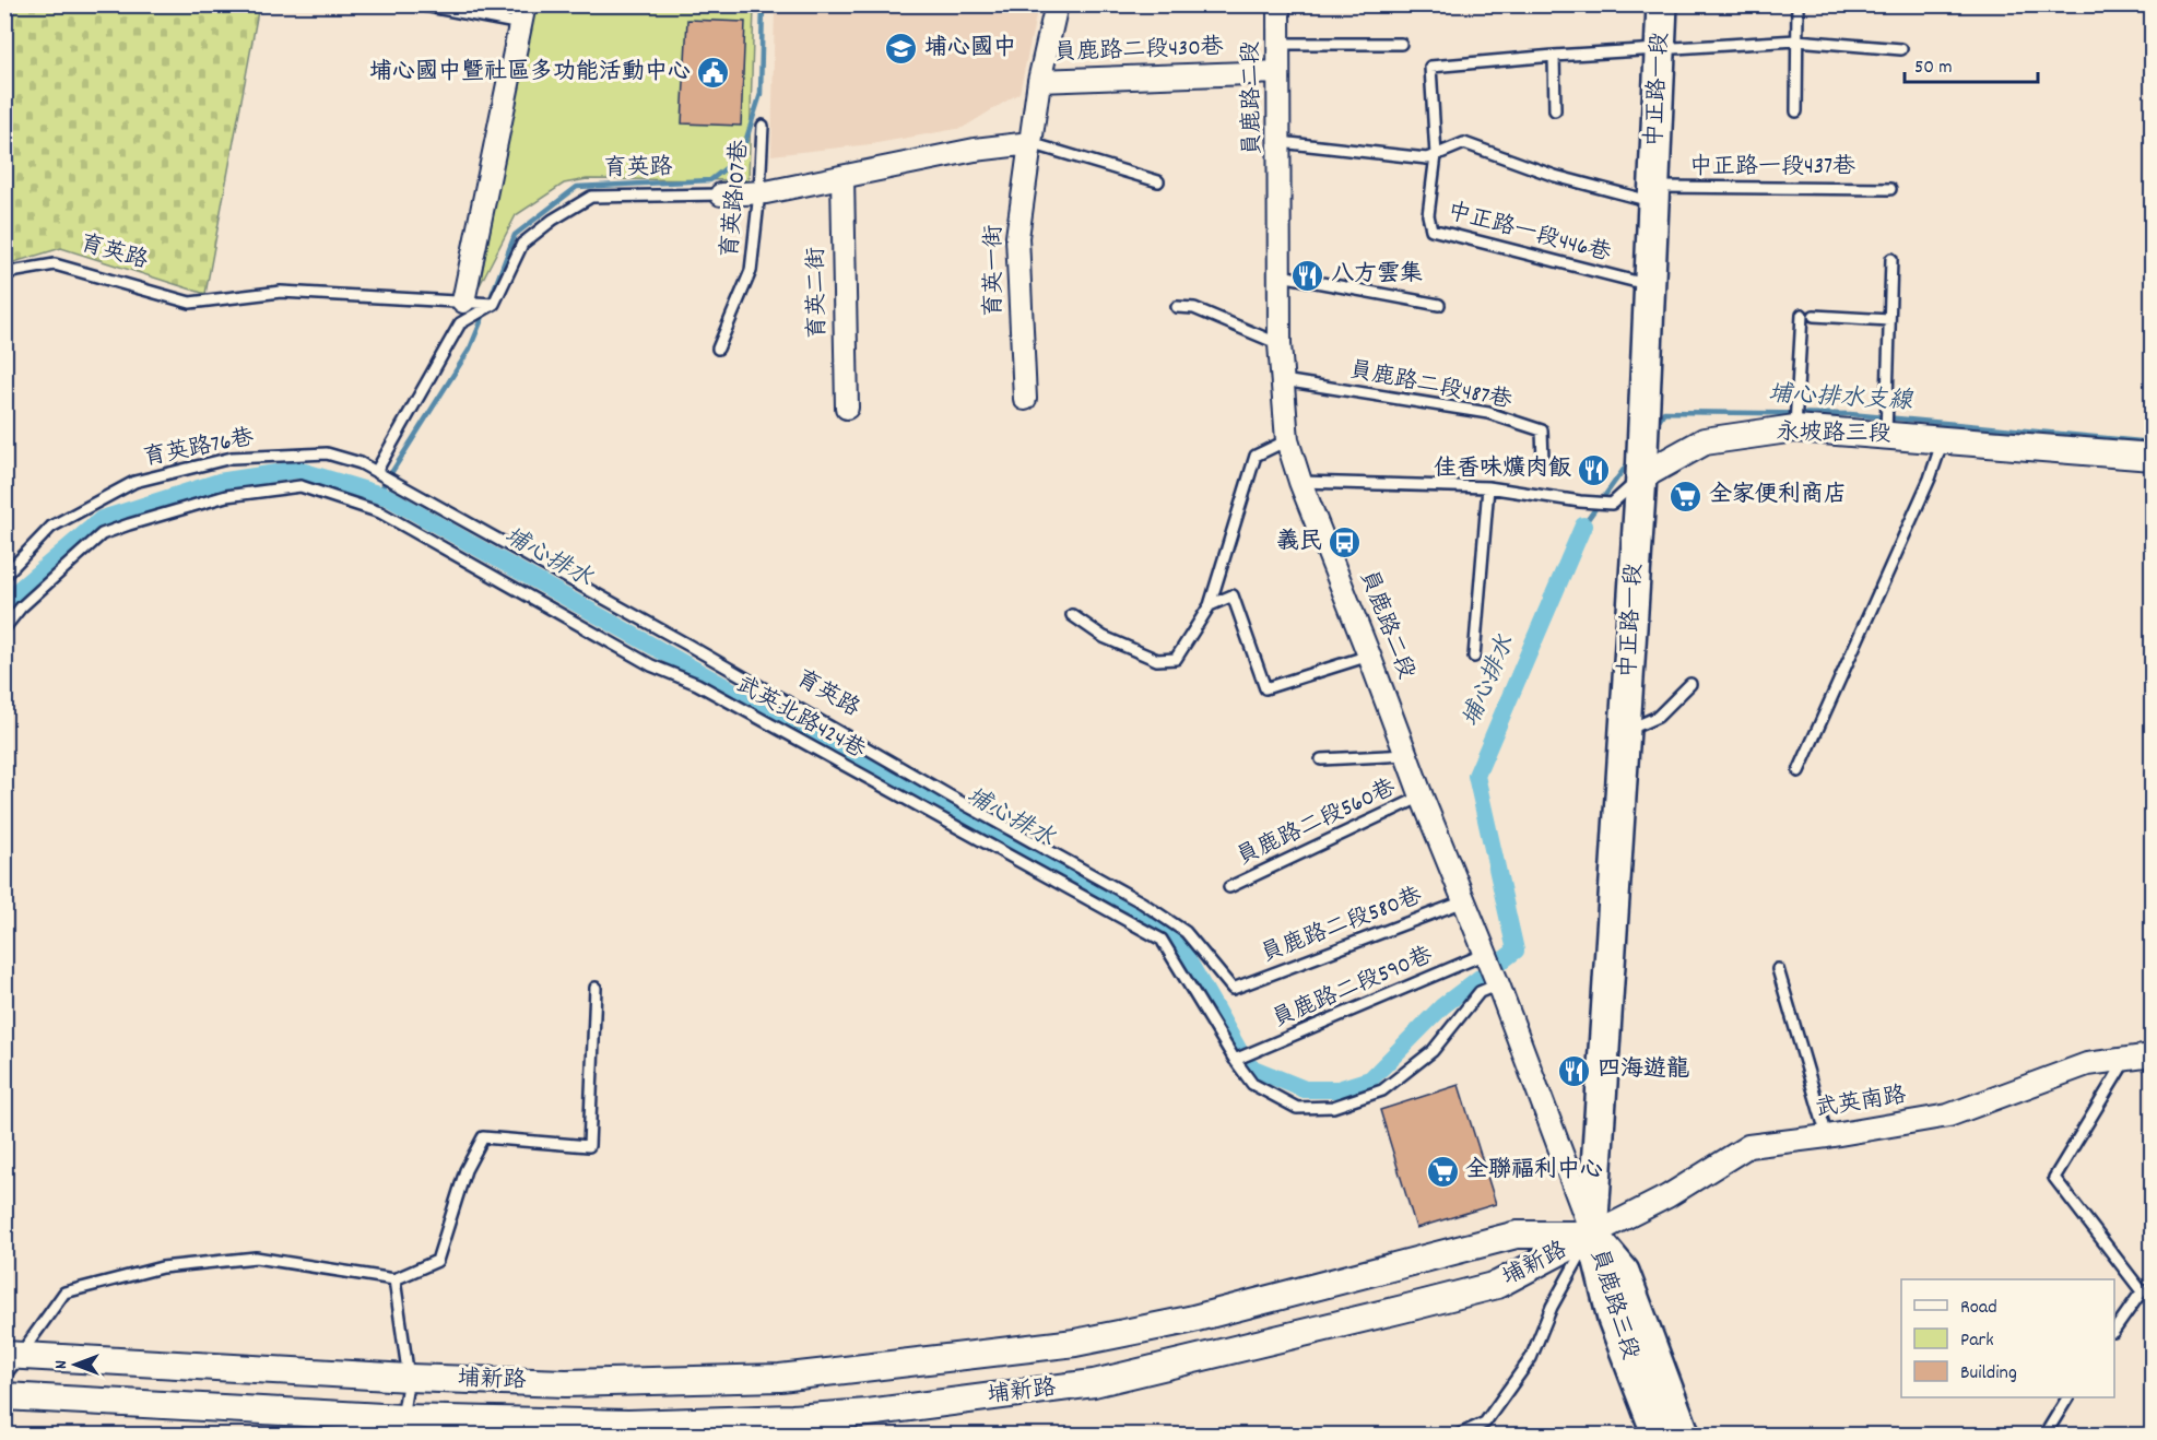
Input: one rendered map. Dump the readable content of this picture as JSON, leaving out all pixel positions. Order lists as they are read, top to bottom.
{
  "streets": {
    "main road": ["中正路一段", "員鹿路三段"],
    "street": [
      "員鹿路二段430巷",
      "員鹿路二段",
      "育英路",
      "育英一街",
      "育英二街",
      "永坡路三段",
      "武英南路",
      "埔新路"
    ],
    "lane": [
      "中正路一段437巷",
      "育英路107巷",
      "中正路一段446巷",
      "員鹿路二段487巷",
      "育英路76巷",
      "武英北路424巷",
      "員鹿路二段560巷",
      "員鹿路二段580巷",
      "員鹿路二段590巷"
    ]
  },
  "crossings": [
    ["員鹿路二段430巷", "員鹿路二段"],
    ["中正路一段", "員鹿路二段"],
    ["中正路一段", "中正路一段437巷"],
    ["中正路一段", "中正路一段446巷"],
    ["中正路一段", "永坡路三段"],
    ["中正路一段", "武英南路"],
    ["中正路一段", "埔新路"],
    ["中正路一段", "員鹿路三段"],
    ["員鹿路二段", "中正路一段437巷"],
    ["員鹿路二段", "員鹿路二段487巷"],
    ["員鹿路二段", "永坡路三段"],
    ["員鹿路二段", "武英北路424巷"],
    ["員鹿路二段", "員鹿路二段560巷"],
    ["員鹿路二段", "員鹿路二段580巷"],
    ["員鹿路二段", "員鹿路二段590巷"],
    ["員鹿路二段", "武英南路"],
    ["員鹿路二段", "埔新路"],
    ["員鹿路二段", "員鹿路三段"],
    ["中正路一段437巷", "中正路一段446巷"],
    ["育英路", "育英路107巷"],
    ["育英路", "育英一街"],
    ["育英路", "育英二街"],
    ["育英路", "育英路76巷"],
    ["育英路", "員鹿路二段580巷"],
    ["武英北路424巷", "員鹿路二段590巷"],
    ["武英南路", "埔新路"],
    ["武英南路", "員鹿路三段"],
    ["埔新路", "員鹿路三段"]
  ],
  "water": ["埔心排水支線", "埔心排水"],
  "places": {
    "school or university": ["埔心國中"],
    "public building": ["埔心國中暨社區多功能活動中心"],
    "restaurant": ["八方雲集", "佳香味爌肉飯", "四海遊龍"],
    "supermarket": ["全家便利商店", "全聯福利中心"],
    "bus stop": ["義民"]
  },
  "legend": ["Road", "Park", "Building"],
  "scale_bar": "50 m",
  "north": "left"
}
